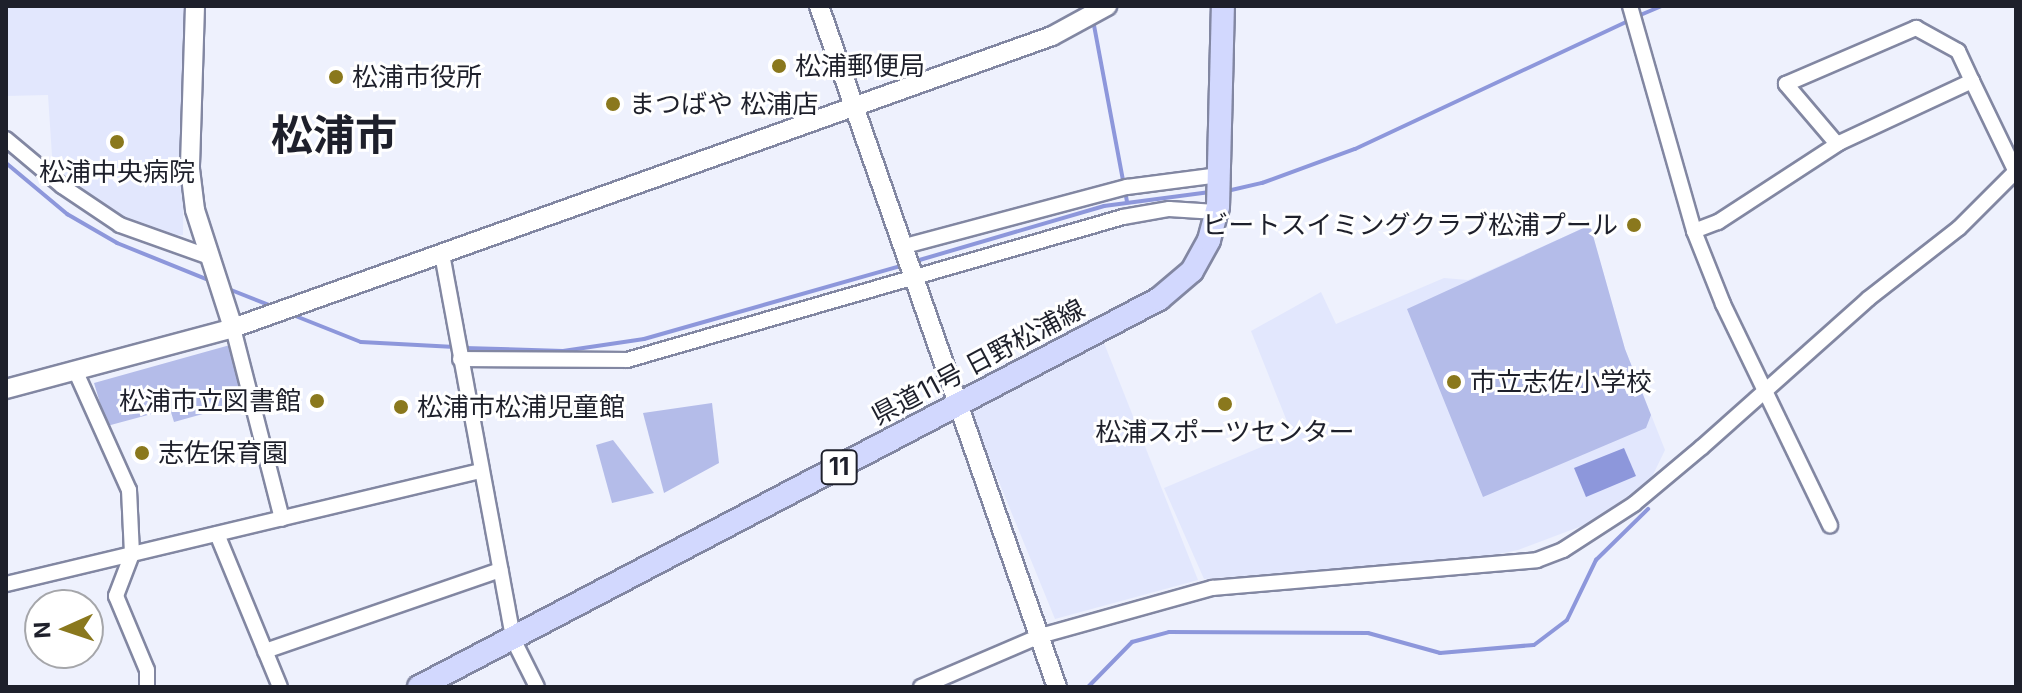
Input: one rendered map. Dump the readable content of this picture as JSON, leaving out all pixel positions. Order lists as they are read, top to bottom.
{
  "streets": {
    "main road": ["県道11号 日野松浦線", "11"]
  },
  "districts": ["松浦市"],
  "places": [
    "松浦郵便局",
    "松浦市役所",
    "まつばや 松浦店",
    "松浦中央病院",
    "ビートスイミングクラブ松浦プール",
    "市立志佐小学校",
    "松浦市立図書館",
    "松浦スポーツセンター",
    "松浦市松浦児童館",
    "志佐保育園"
  ],
  "north": "left"
}
